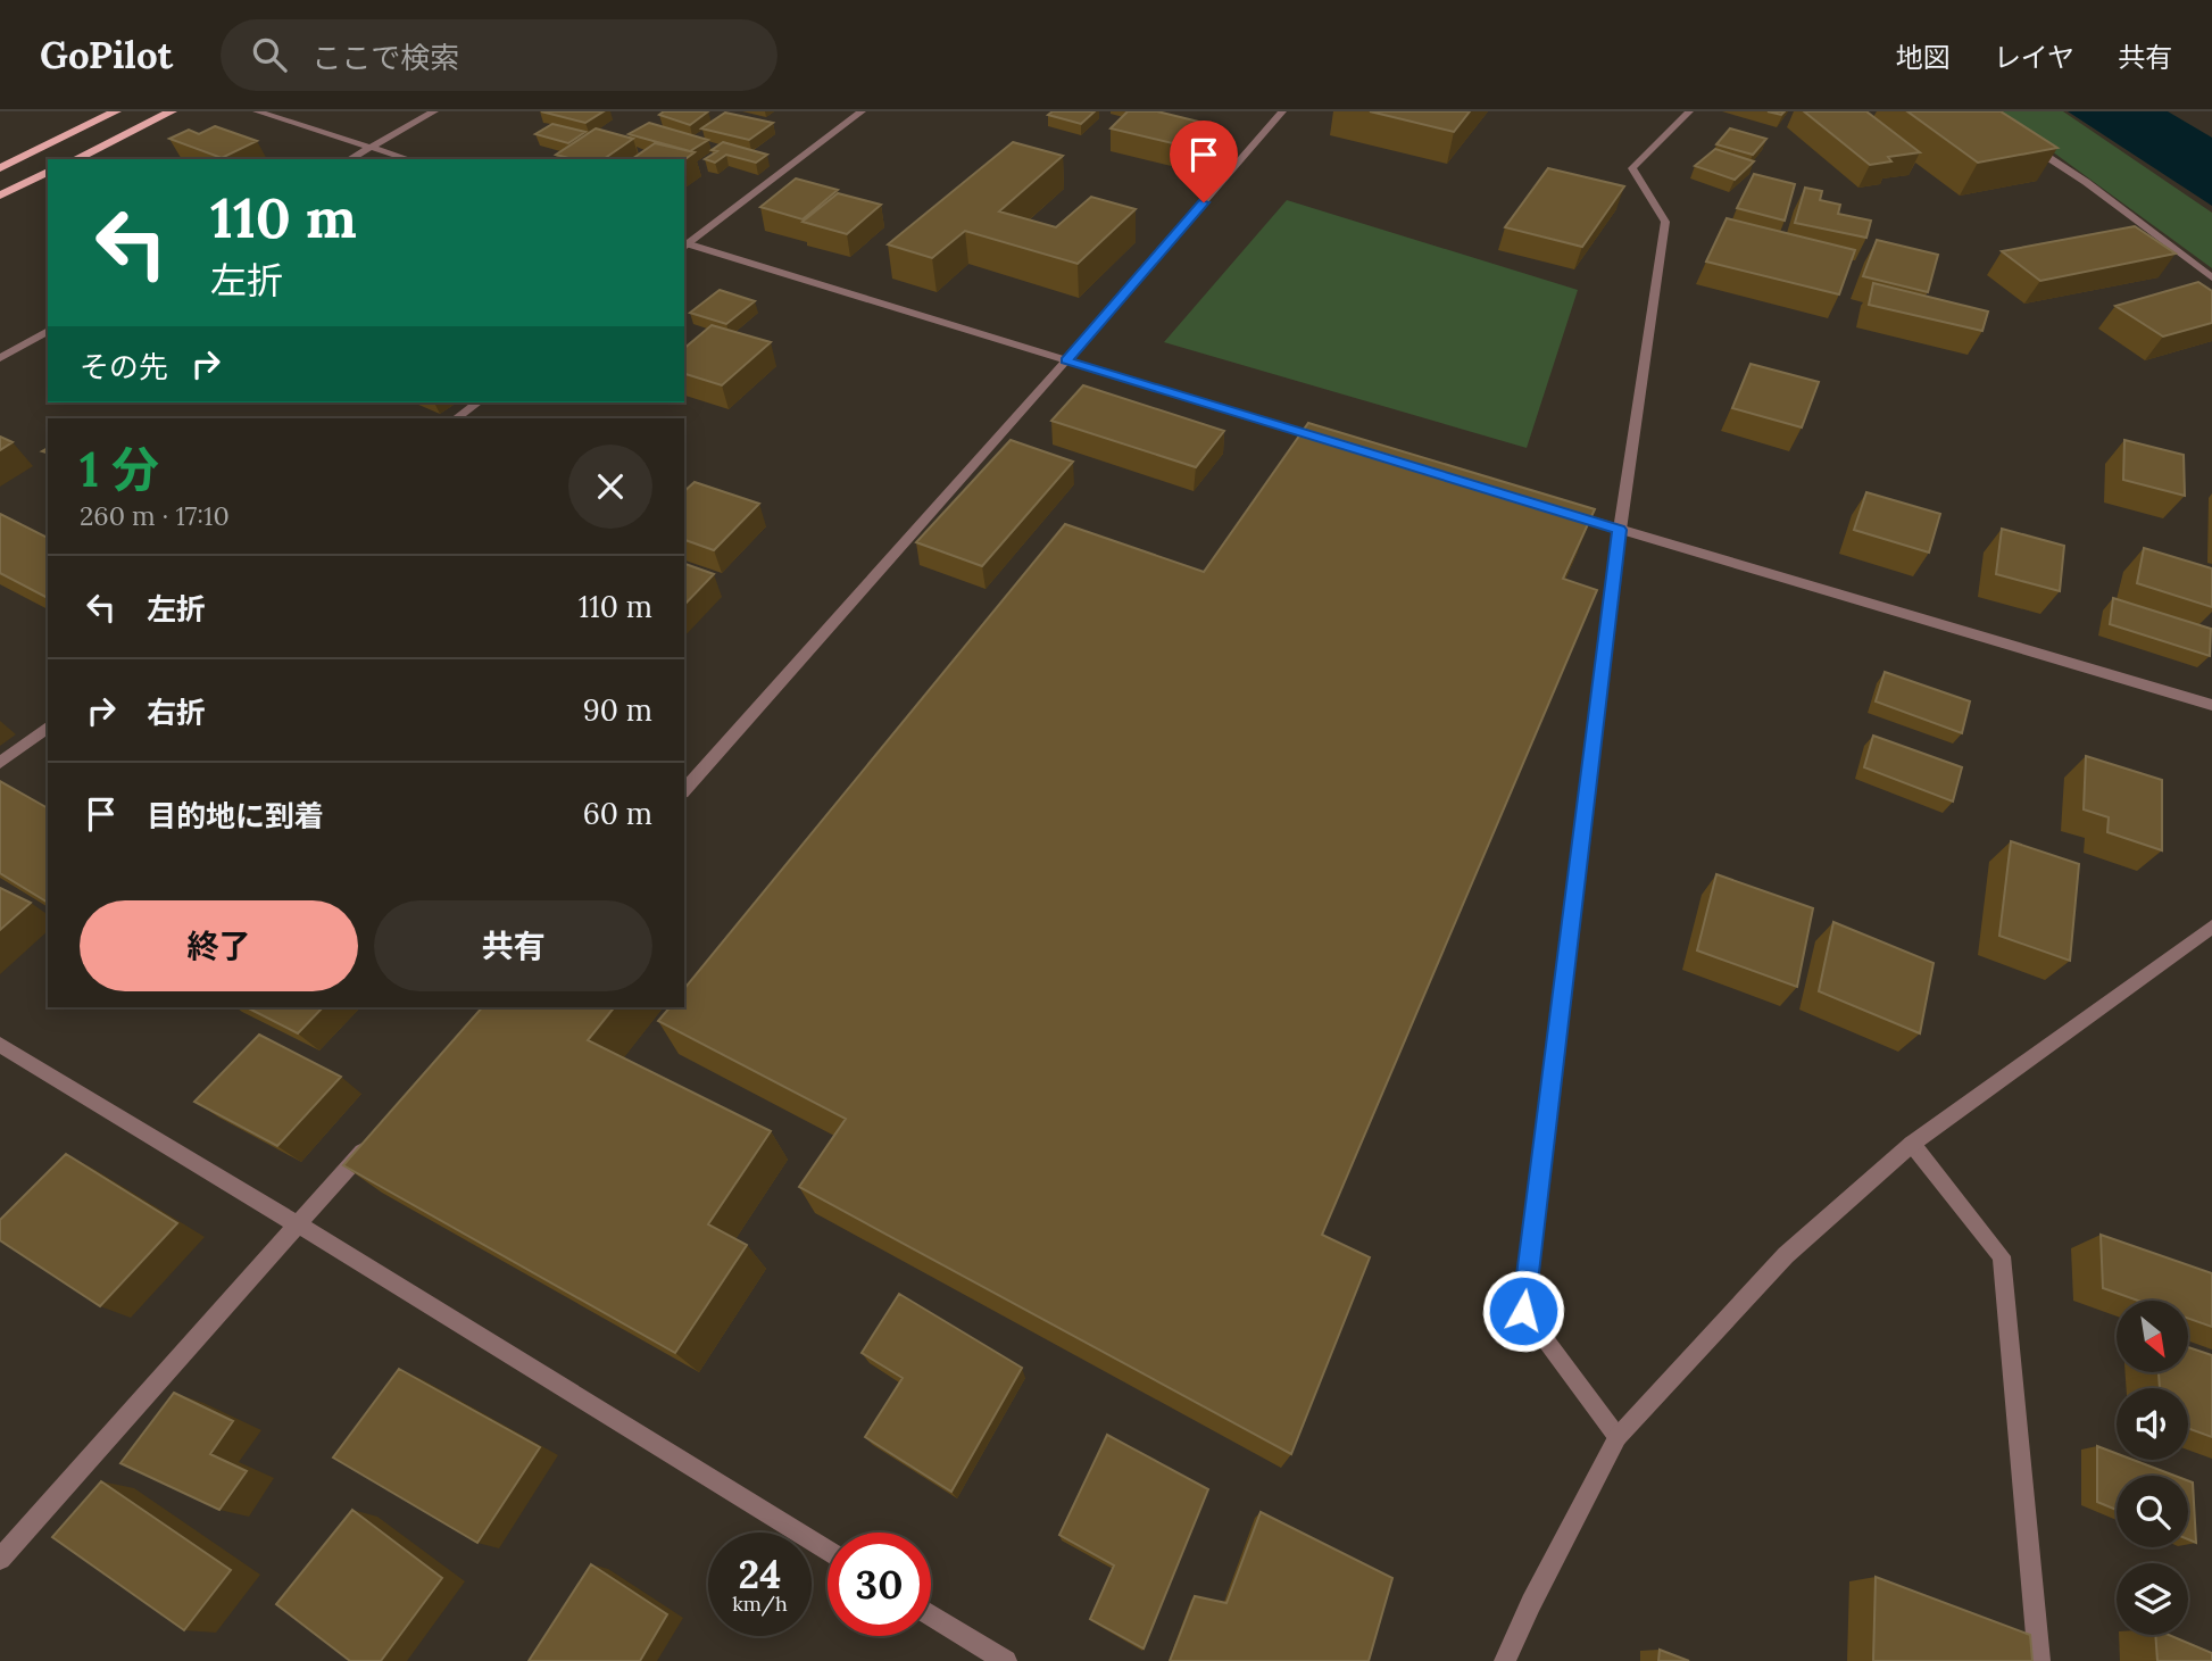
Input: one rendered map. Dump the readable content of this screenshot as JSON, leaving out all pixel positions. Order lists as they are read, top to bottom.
{
  "north": "bottom right",
  "page": {
    "header": "GoPilot",
    "search": "ここで検索",
    "nav": ["地図", "レイヤ", "共有"],
    "turn": ["110 m", "左折"],
    "then": "その先",
    "heading": ["1 分", "260 m · 17:10"],
    "list": [
      {
        "name": "左折",
        "value": "110 m"
      },
      {
        "name": "右折",
        "value": "90 m"
      },
      {
        "name": "目的地に到着",
        "value": "60 m"
      }
    ],
    "buttons": ["終了", "共有"],
    "speed": "24 km/h",
    "limit": "30"
  }
}
